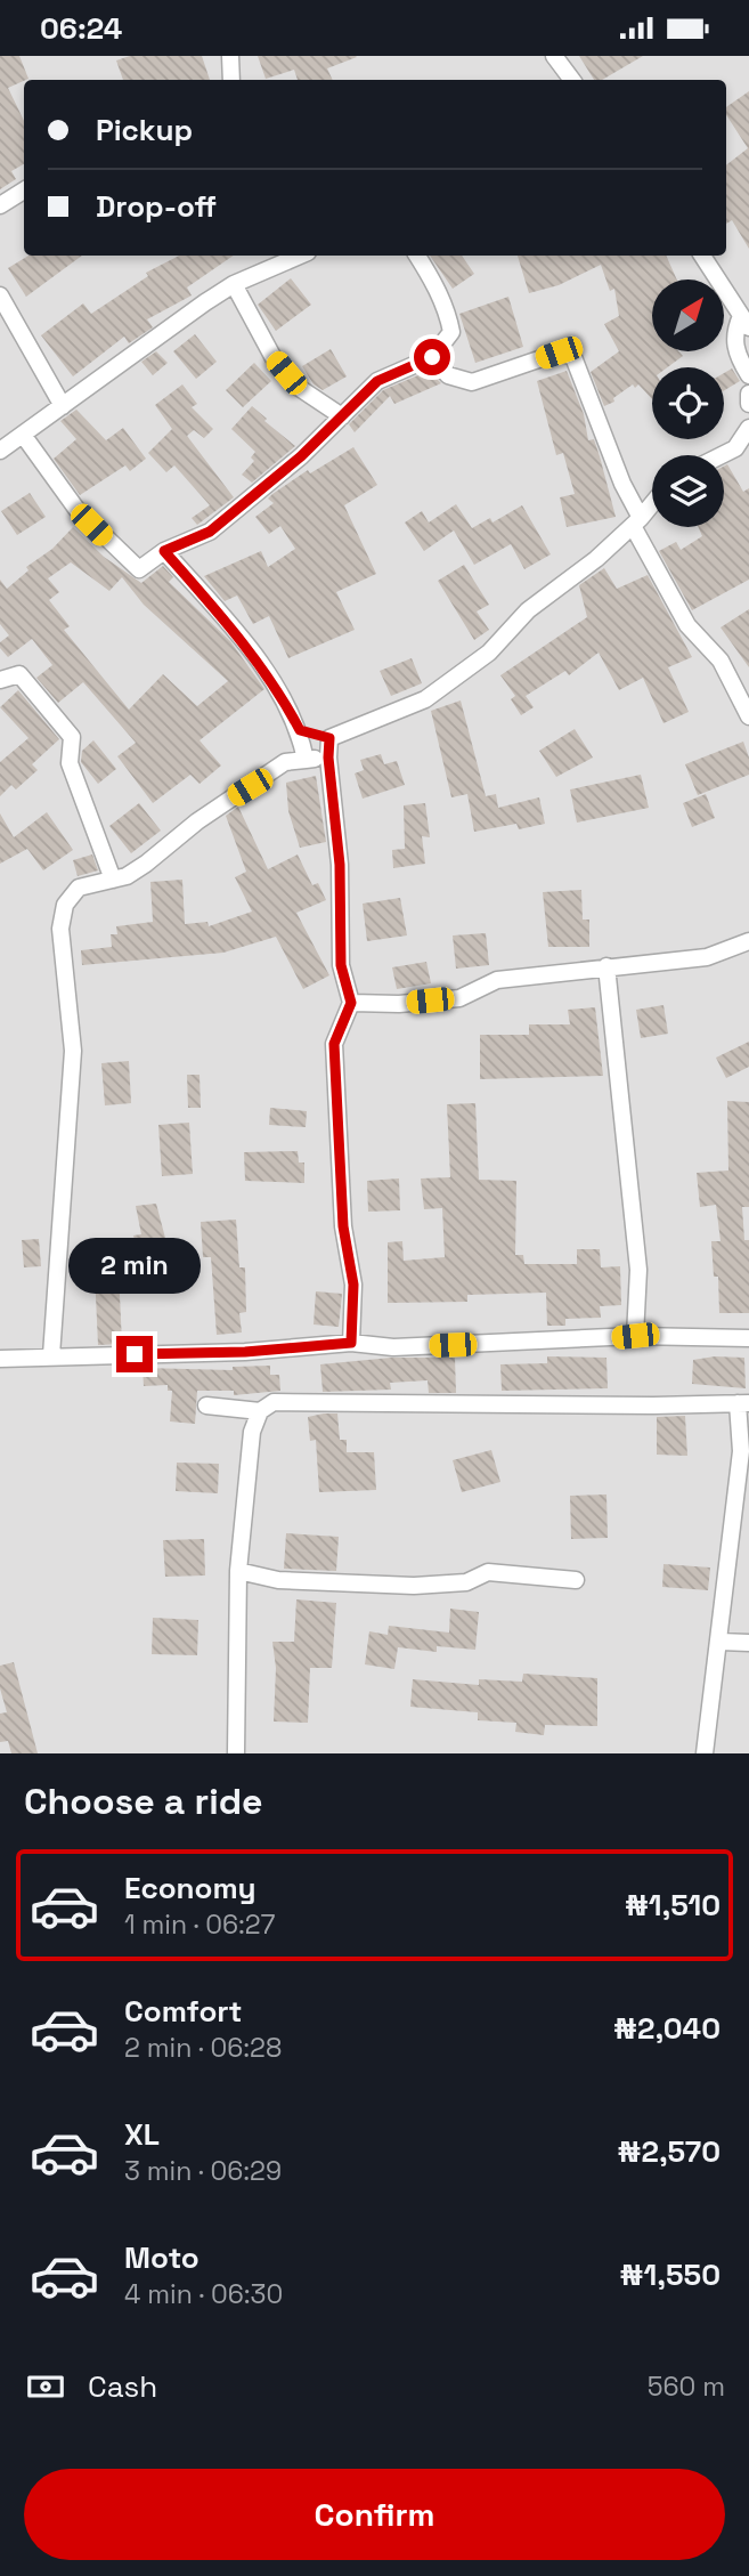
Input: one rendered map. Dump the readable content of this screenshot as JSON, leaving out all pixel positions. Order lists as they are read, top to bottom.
{
  "north": "top right",
  "page": {
    "status": "06:24",
    "banner": ["Pickup", "Drop-off"],
    "bubble": "2 min",
    "heading": "Choose a ride",
    "list": [
      {
        "name": "Economy",
        "note": "1 min · 06:27",
        "value": "₦1,510"
      },
      {
        "name": "Comfort",
        "note": "2 min · 06:28",
        "value": "₦2,040"
      },
      {
        "name": "XL",
        "note": "3 min · 06:29",
        "value": "₦2,570"
      },
      {
        "name": "Moto",
        "note": "4 min · 06:30",
        "value": "₦1,550"
      }
    ],
    "pay": ["Cash", "560 m"],
    "buttons": "Confirm"
  }
}
